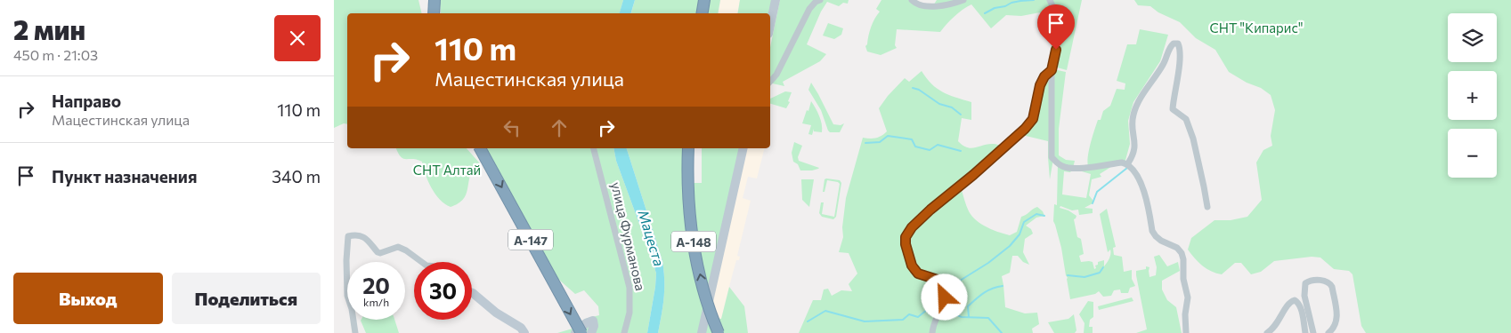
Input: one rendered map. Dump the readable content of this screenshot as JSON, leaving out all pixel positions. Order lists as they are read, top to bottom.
{
  "streets": {
    "highway": ["А-147", "А-148"],
    "street": ["улица Фурманова"]
  },
  "water": ["Мацеста"],
  "parks": ["СНТ \"Кипарис\"", "СНТ Алтай"],
  "page": {
    "heading": ["2 мин", "450 m · 21:03"],
    "map_buttons": ["+", "−"],
    "turn": ["110 m", "Мацестинская улица"],
    "list": [
      {
        "name": "Направо",
        "note": "Мацестинская улица",
        "value": "110 m"
      },
      {
        "name": "Пункт назначения",
        "value": "340 m"
      }
    ],
    "speed": "20 km/h",
    "limit": "30",
    "buttons": ["Выход", "Поделиться"]
  }
}
